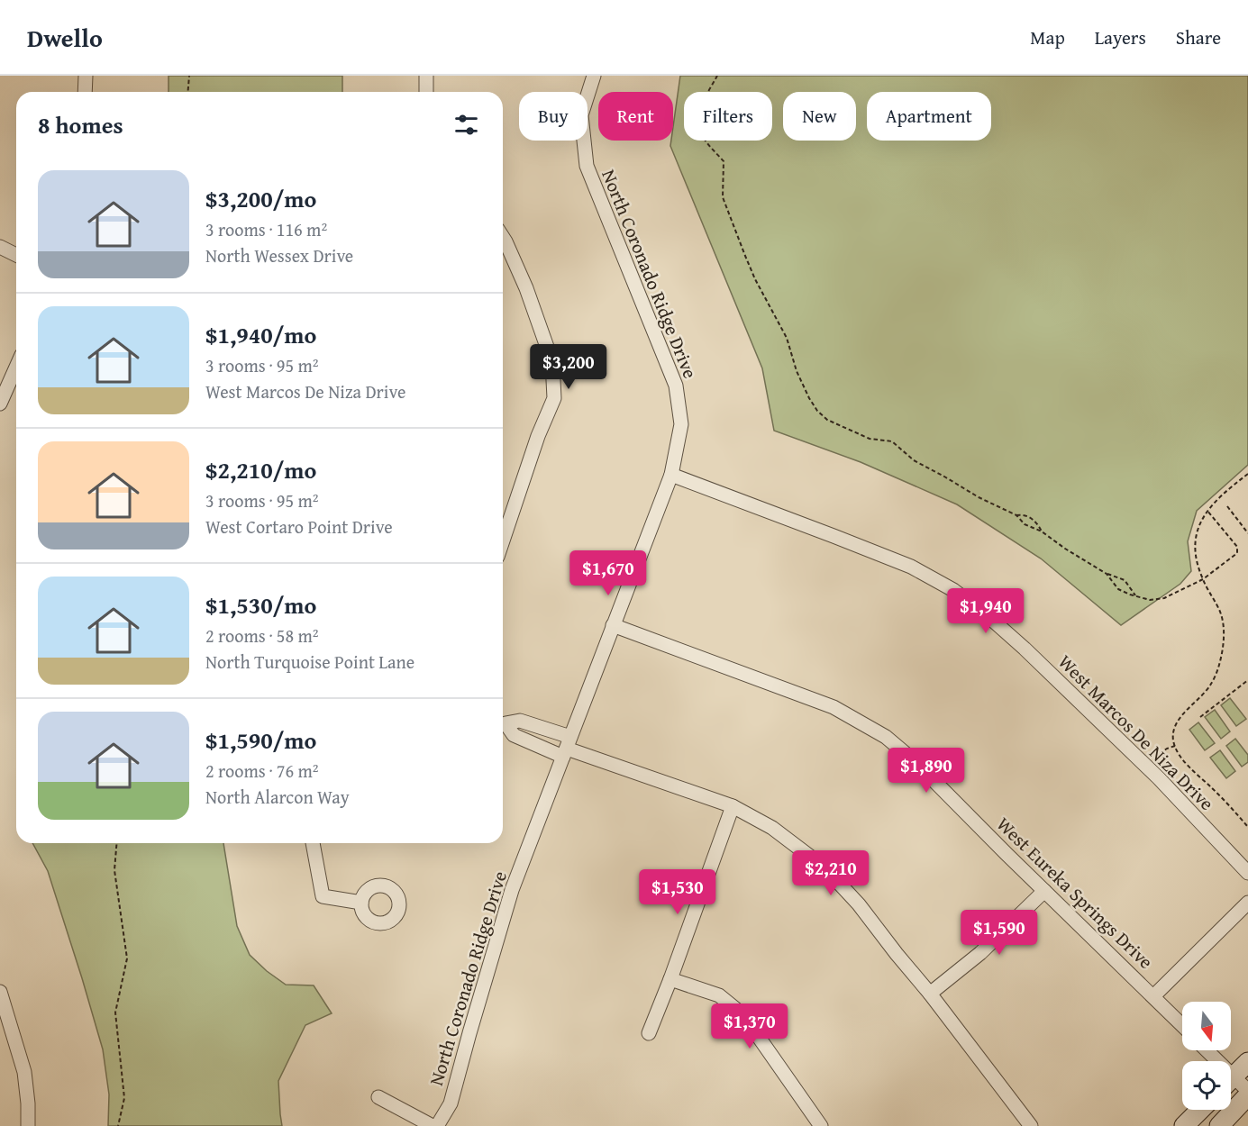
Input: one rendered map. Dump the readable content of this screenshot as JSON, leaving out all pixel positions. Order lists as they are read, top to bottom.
{
  "streets": {
    "street": ["North Coronado Ridge Drive", "West Marcos De Niza Drive", "West Eureka Springs Drive"]
  },
  "crossings": [
    ["North Coronado Ridge Drive", "West Marcos De Niza Drive"],
    ["North Coronado Ridge Drive", "West Eureka Springs Drive"]
  ],
  "north": "bottom",
  "page": {
    "header": "Dwello",
    "nav": ["Map", "Layers", "Share"],
    "chip": [
      "Buy",
      "Rent",
      "Filters",
      "New",
      "Apartment"
    ],
    "heading": "8 homes",
    "list": [
      {
        "name": "$3,200/mo",
        "note": "3 rooms · 116 m² · North Wessex Drive"
      },
      {
        "name": "$1,940/mo",
        "note": "3 rooms · 95 m² · West Marcos De Niza Drive"
      },
      {
        "name": "$2,210/mo",
        "note": "3 rooms · 95 m² · West Cortaro Point Drive"
      },
      {
        "name": "$1,530/mo",
        "note": "2 rooms · 58 m² · North Turquoise Point Lane"
      },
      {
        "name": "$1,590/mo",
        "note": "2 rooms · 76 m² · North Alarcon Way"
      }
    ],
    "price": [
      "$3,200",
      "$1,670",
      "$1,940",
      "$1,890",
      "$2,210",
      "$1,530",
      "$1,590",
      "$1,370"
    ]
  }
}
